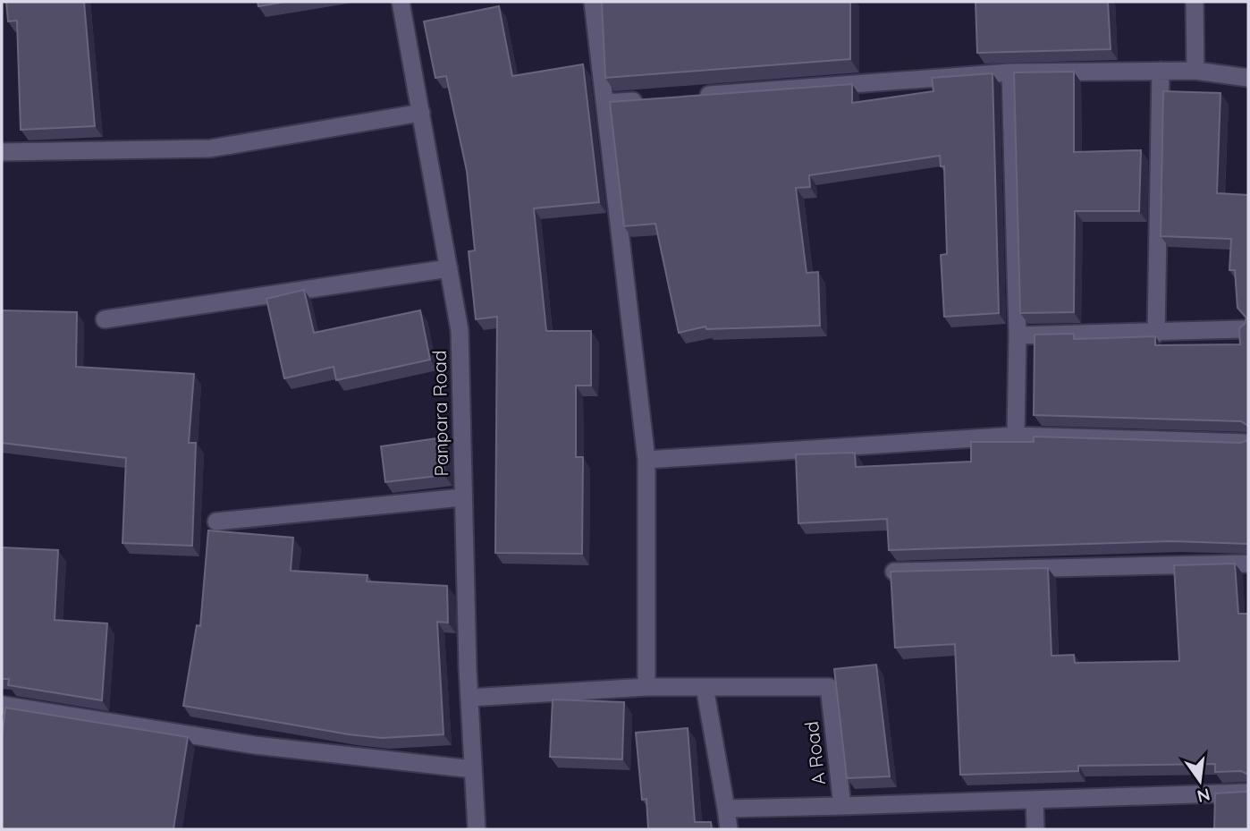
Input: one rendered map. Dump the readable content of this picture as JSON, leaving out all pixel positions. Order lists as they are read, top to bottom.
{
  "streets": {
    "street": ["Panpara Road", "A Road"]
  },
  "crossings": [
    ["Panpara Road", "A Road"]
  ],
  "north": "bottom"
}
